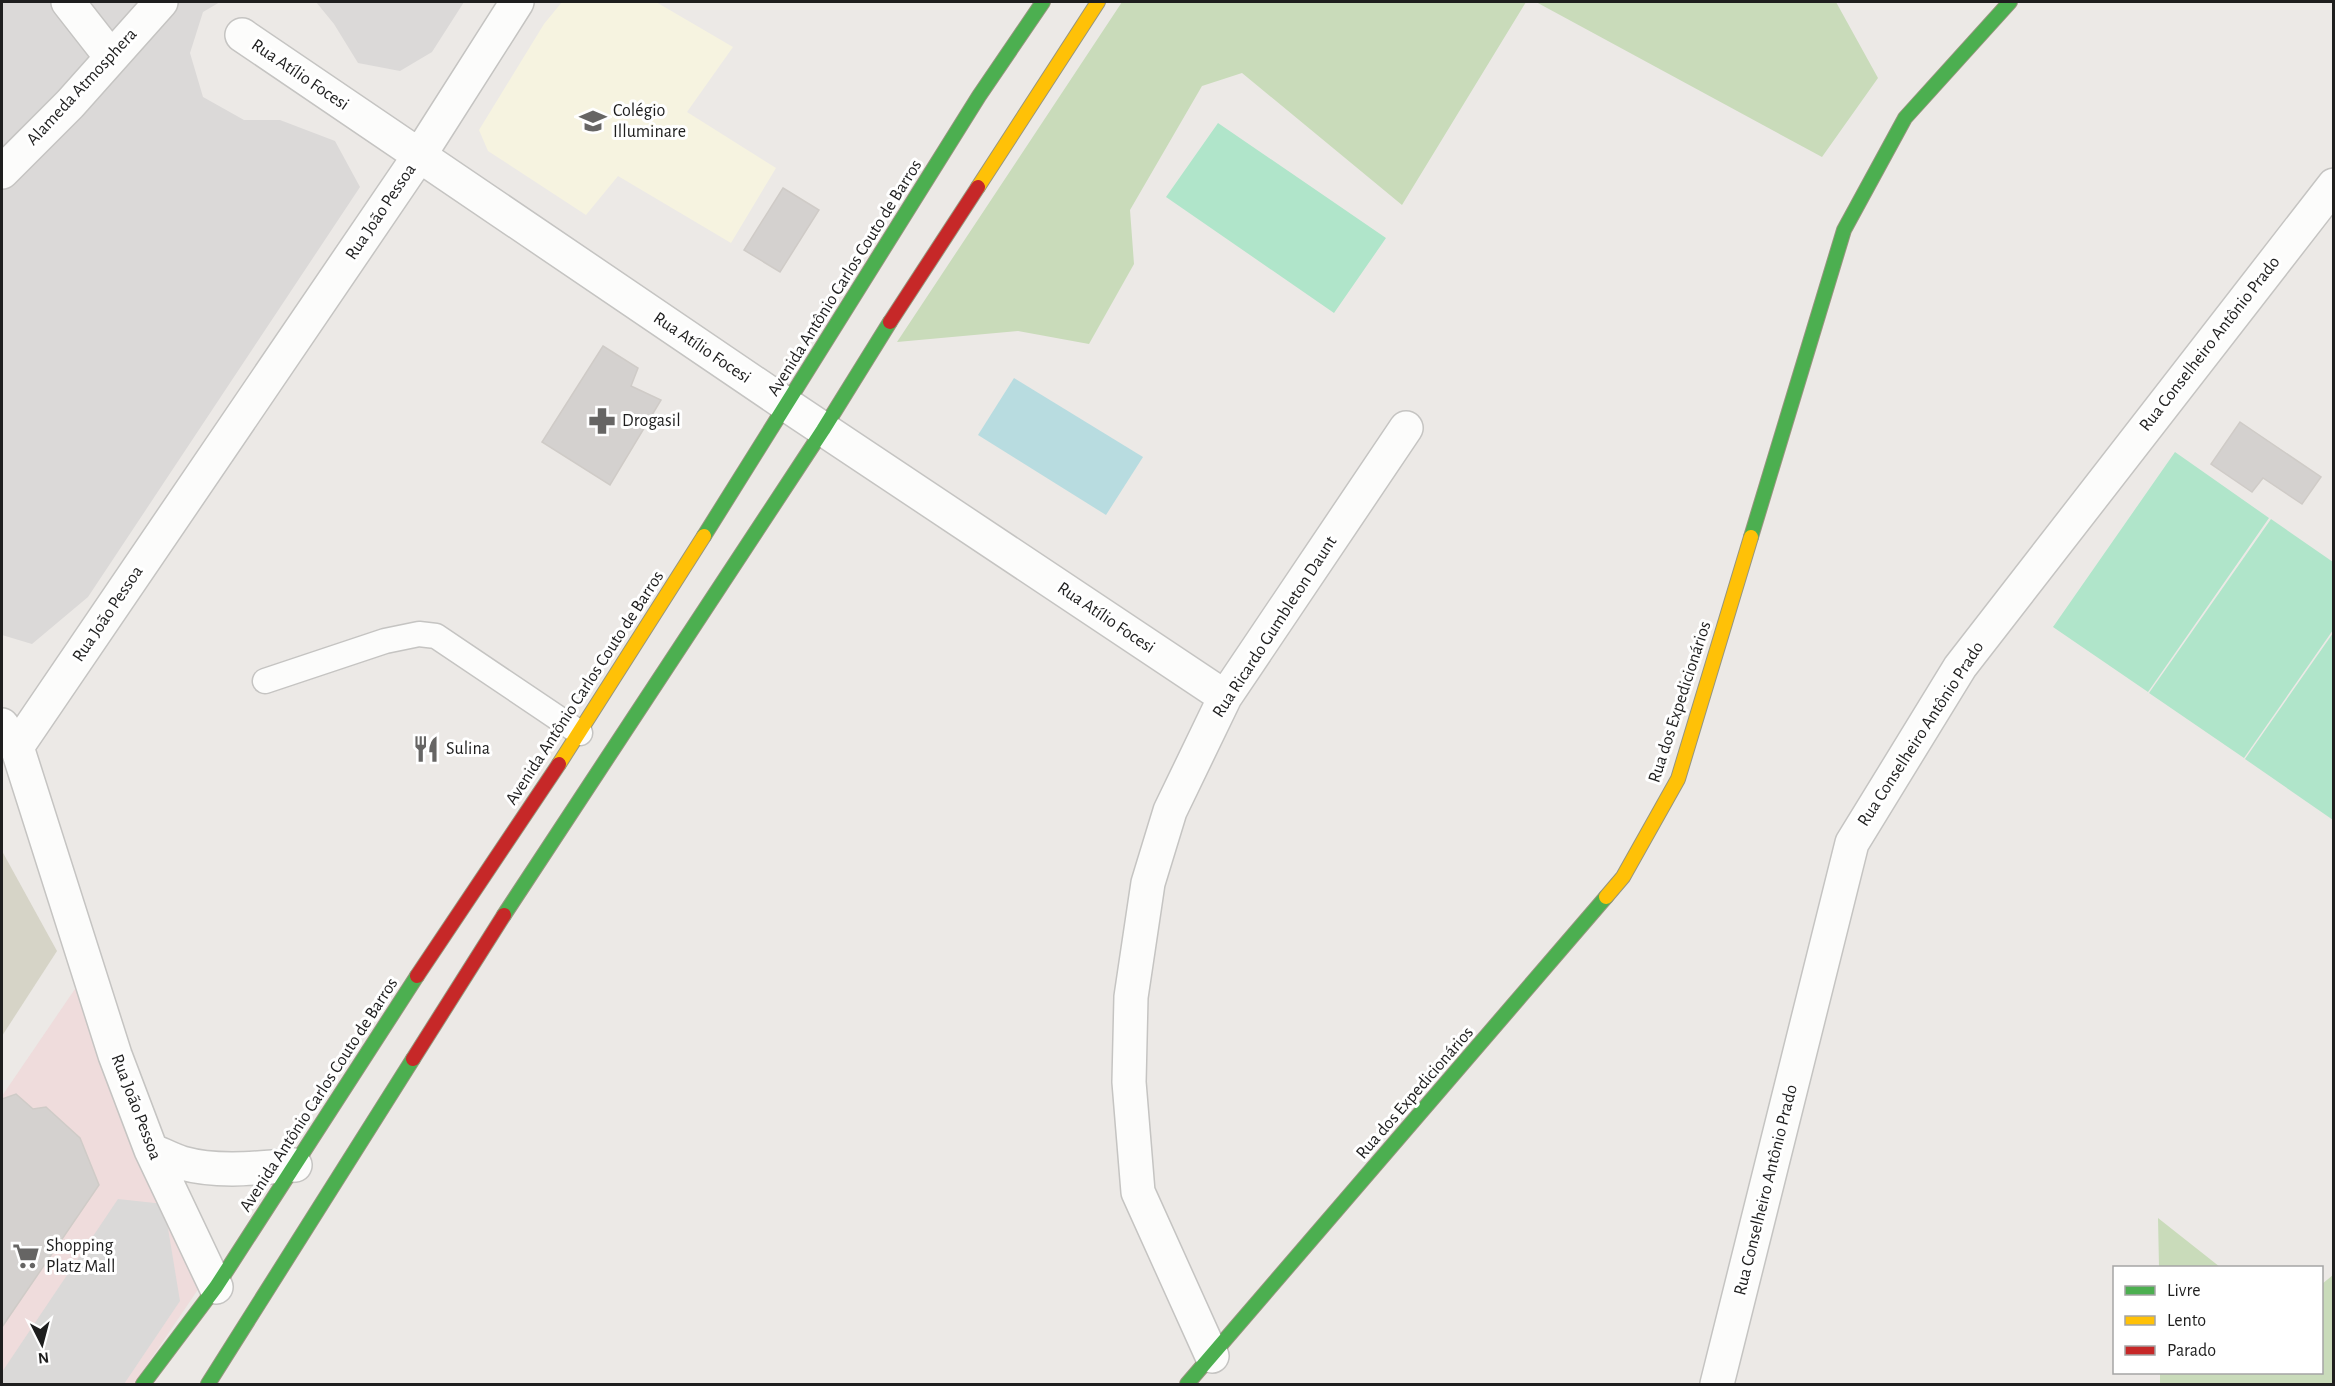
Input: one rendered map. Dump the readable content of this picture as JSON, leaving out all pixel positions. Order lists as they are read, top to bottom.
{
  "streets": {
    "main road": ["Avenida Antônio Carlos Couto de Barros", "Rua dos Expedicionários"],
    "street": [
      "Rua Atílio Focesi",
      "Alameda Atmosphera",
      "Rua João Pessoa",
      "Rua Conselheiro Antônio Prado",
      "Rua Ricardo Gumbleton Daunt"
    ]
  },
  "crossings": [
    ["Rua Atílio Focesi", "Rua João Pessoa"],
    ["Rua Atílio Focesi", "Avenida Antônio Carlos Couto de Barros"],
    ["Rua Atílio Focesi", "Rua Ricardo Gumbleton Daunt"],
    ["Rua João Pessoa", "Avenida Antônio Carlos Couto de Barros"],
    ["Rua Ricardo Gumbleton Daunt", "Rua dos Expedicionários"]
  ],
  "places": {
    "school or university": ["Colégio Illuminare"],
    "pharmacy": ["Drogasil"],
    "restaurant": ["Sulina"],
    "supermarket": ["Shopping Platz Mall"]
  },
  "legend": ["Livre", "Lento", "Parado"],
  "north": "bottom"
}
